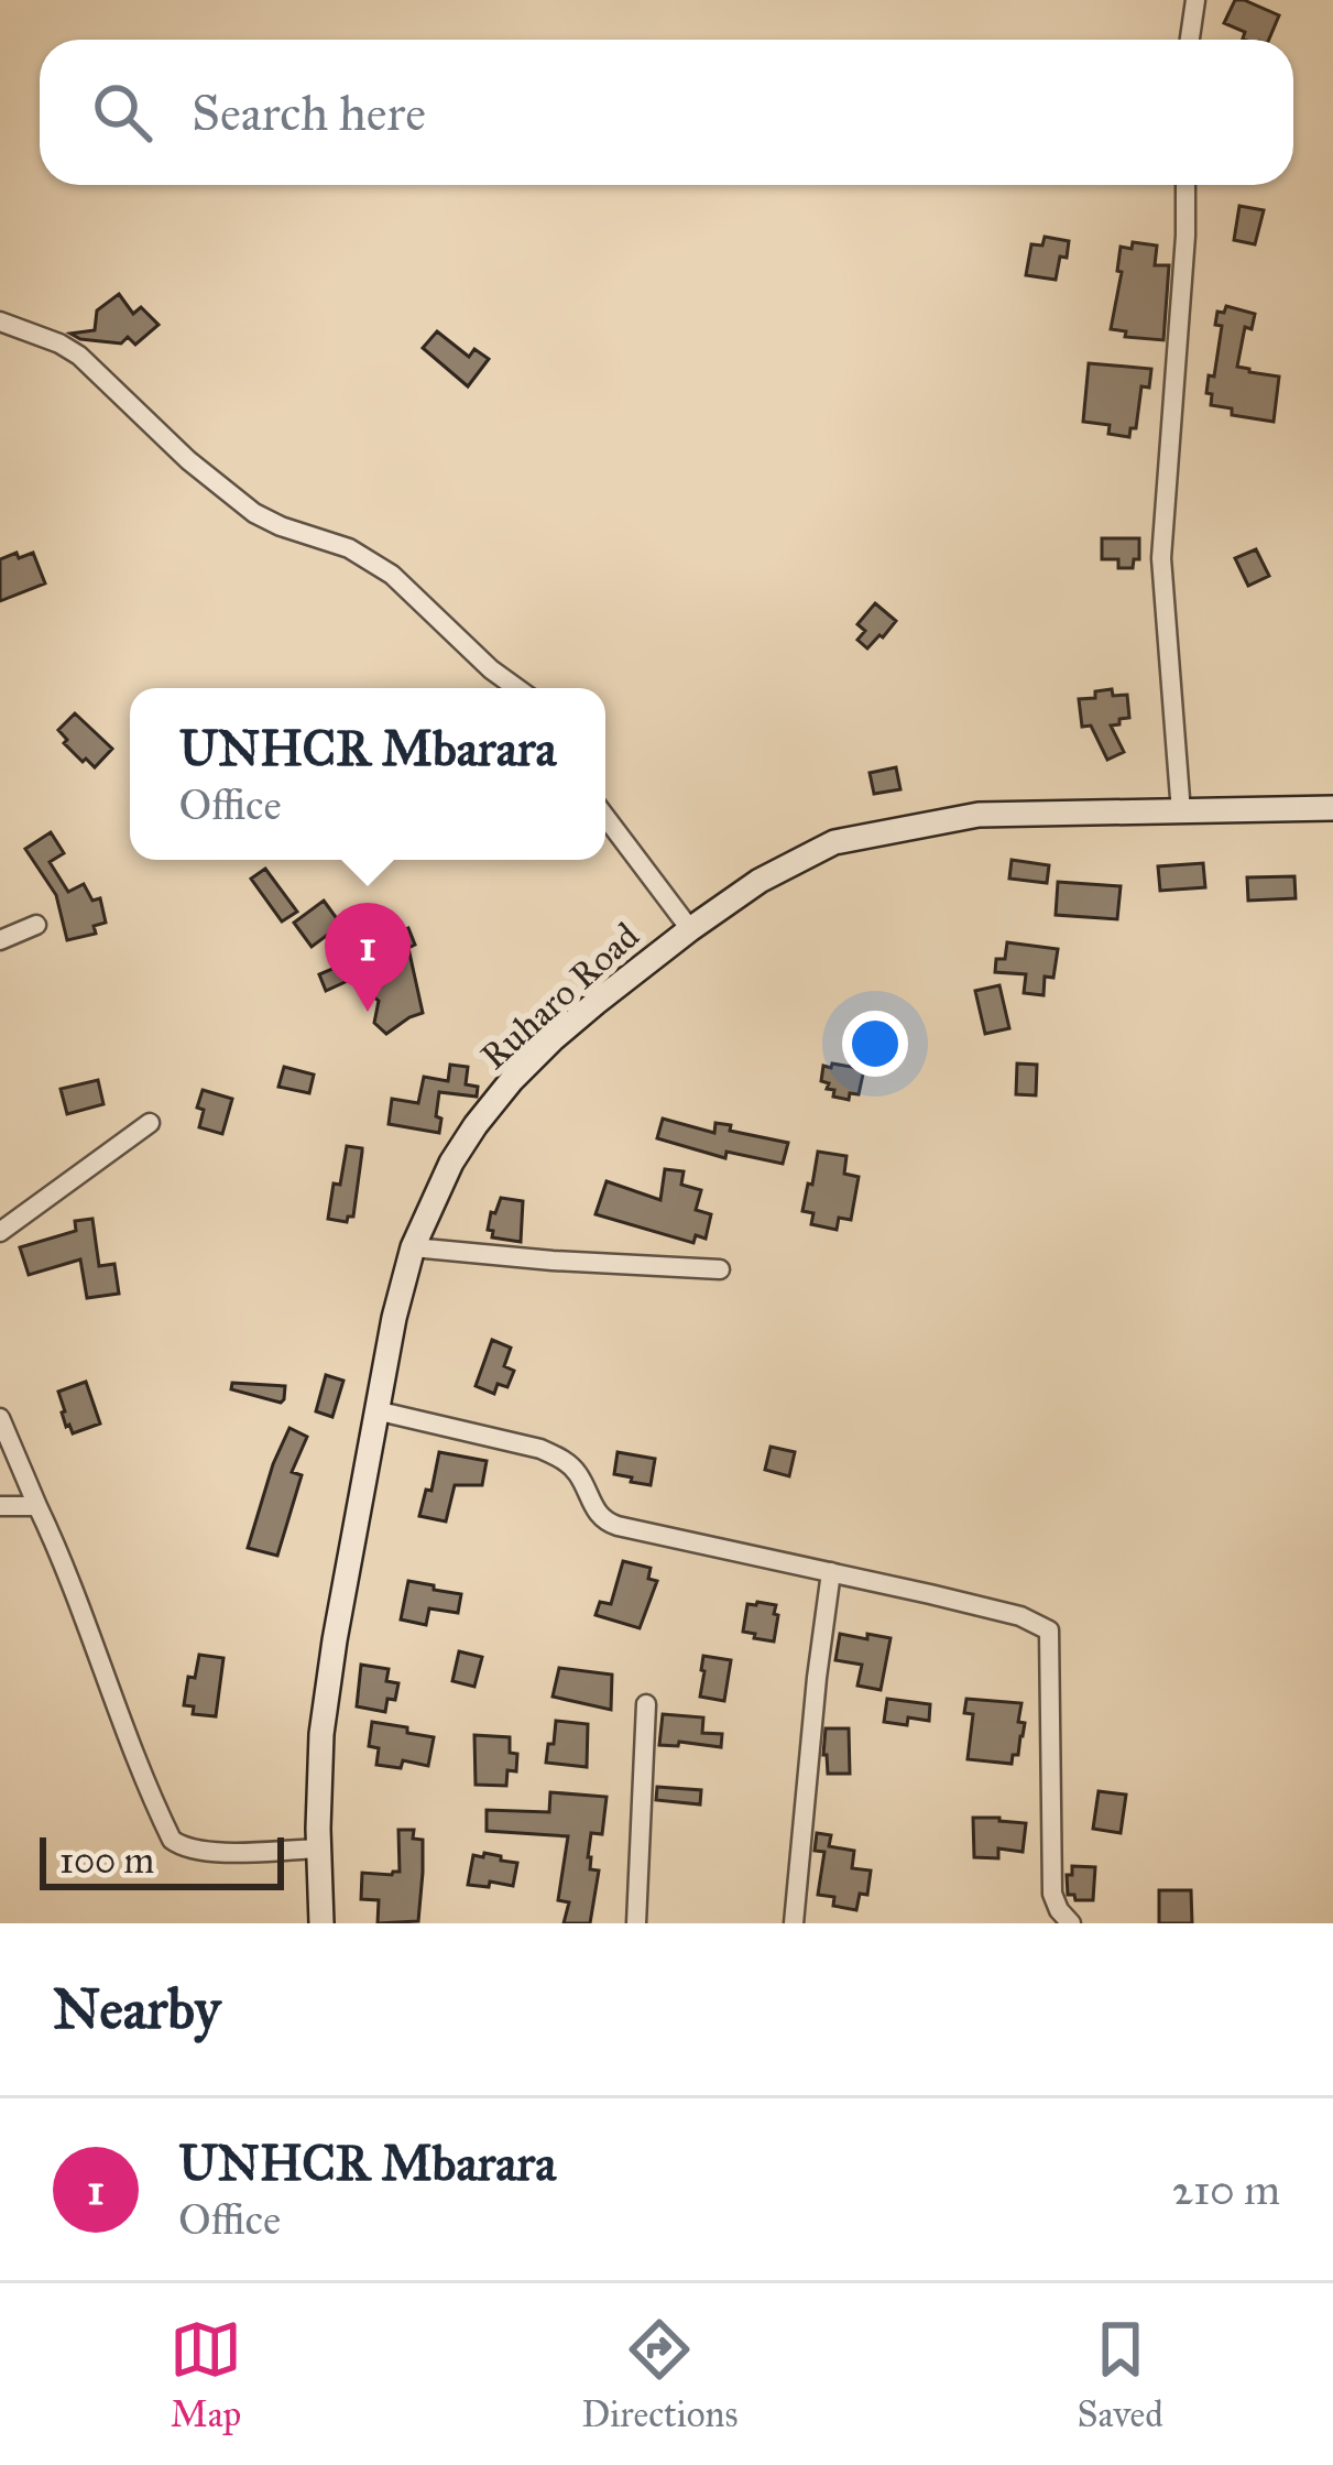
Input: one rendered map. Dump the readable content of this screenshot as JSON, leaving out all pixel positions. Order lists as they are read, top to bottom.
{
  "streets": {
    "street": ["Ruharo Road"]
  },
  "scale_bar": "100 m",
  "page": {
    "search": "Search here",
    "popup": ["UNHCR Mbarara", "Office"],
    "pins": "1",
    "scale": "100 m",
    "heading": "Nearby",
    "list": [
      {
        "mark": "1",
        "name": "UNHCR Mbarara",
        "note": "Office",
        "value": "210 m"
      }
    ],
    "nav": ["Map", "Directions", "Saved"]
  }
}
